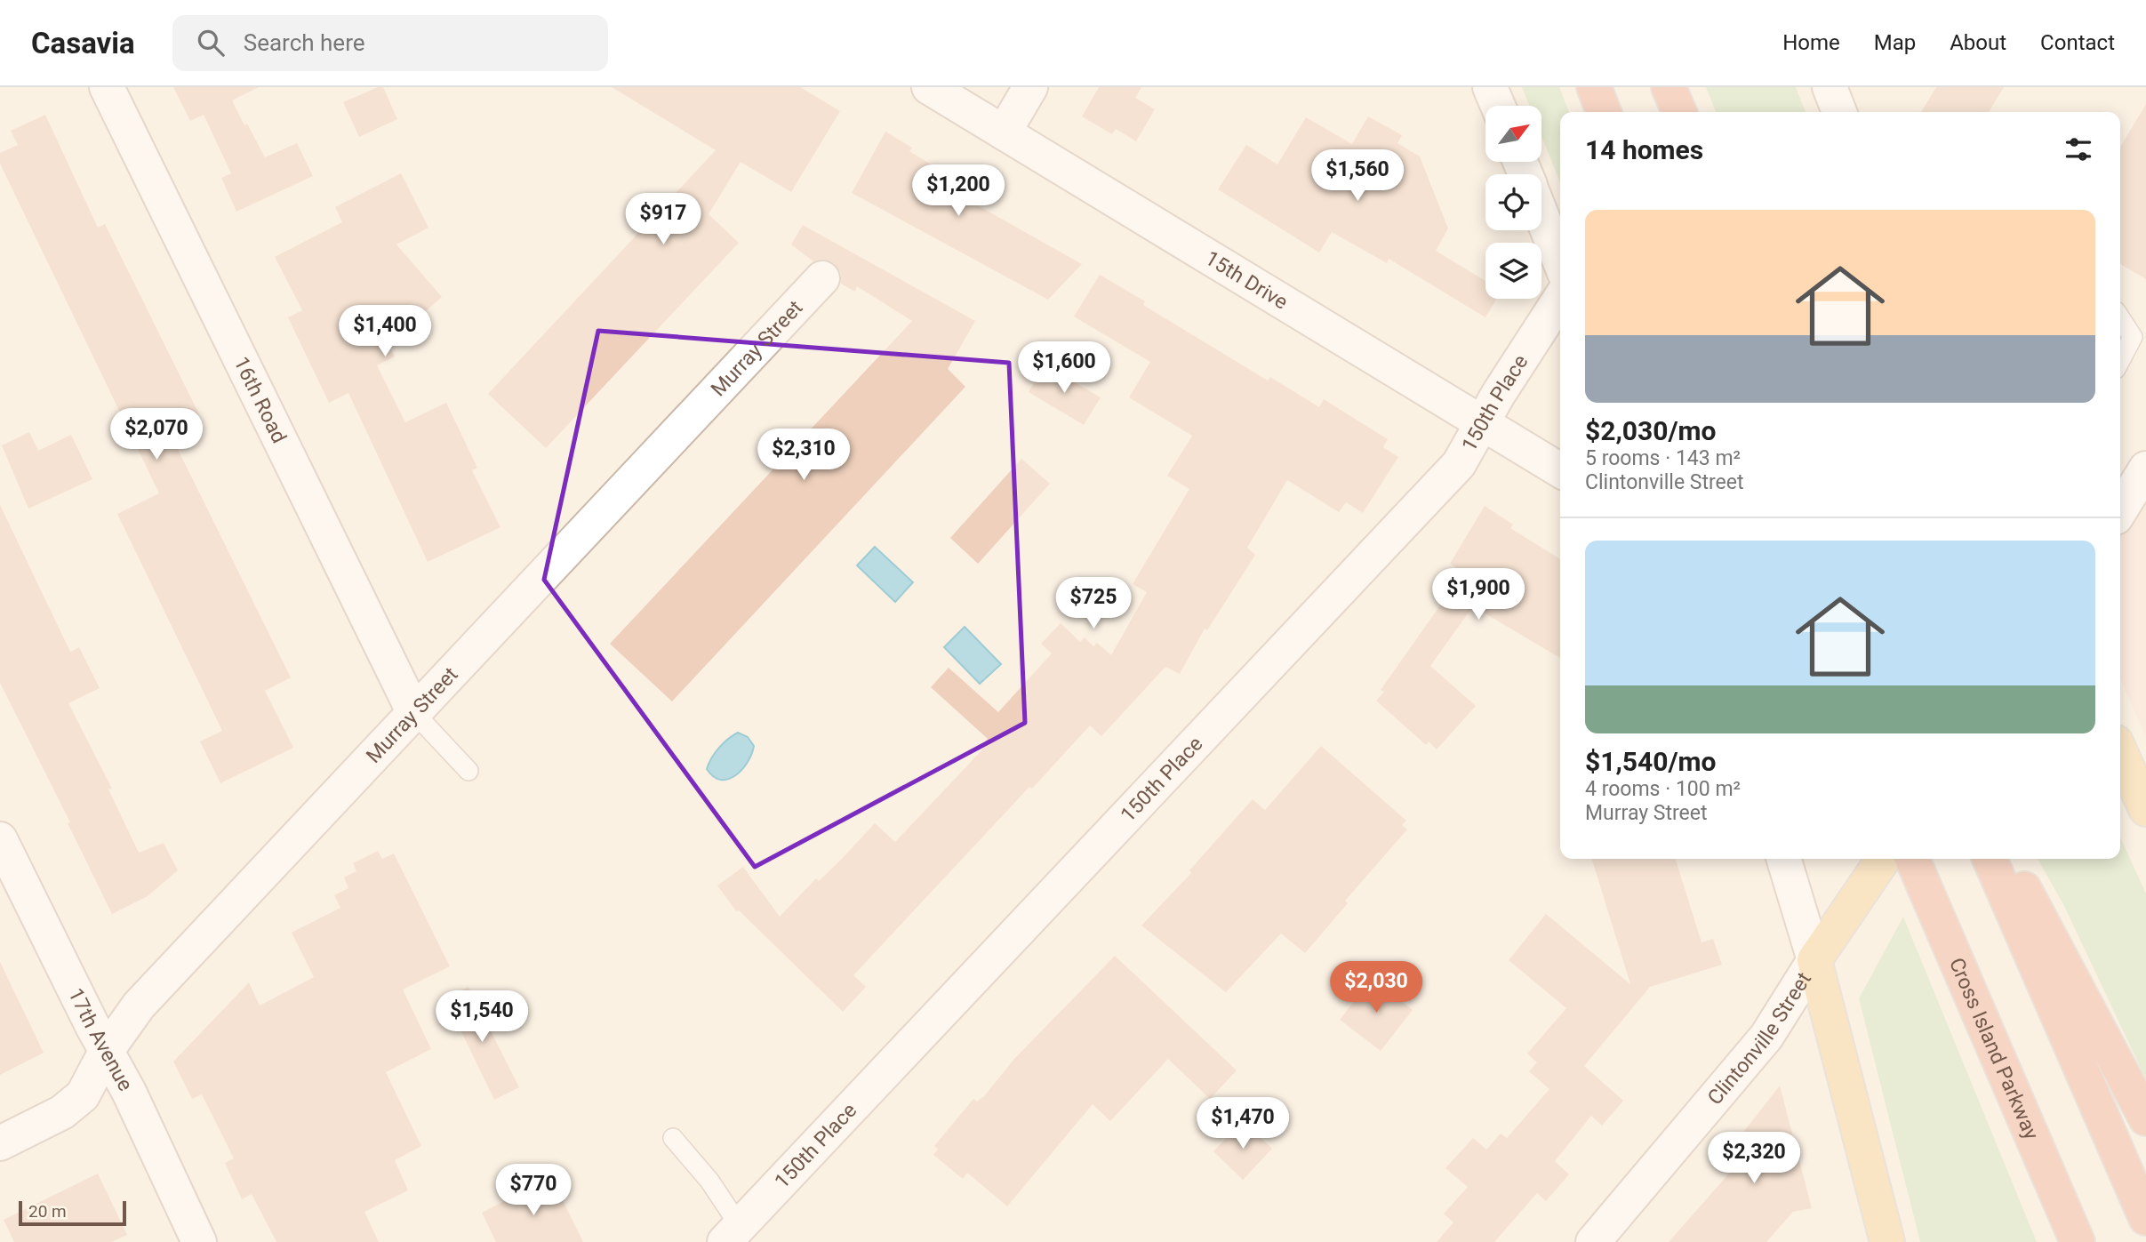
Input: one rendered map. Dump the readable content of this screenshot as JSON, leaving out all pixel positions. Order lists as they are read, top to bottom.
{
  "streets": {
    "highway": ["Cross Island Parkway"],
    "main road": ["Clintonville Street"],
    "street": [
      "15th Drive",
      "Murray Street",
      "16th Road",
      "150th Place",
      "17th Avenue"
    ]
  },
  "crossings": [
    ["15th Drive", "150th Place"],
    ["Murray Street", "16th Road"],
    ["Murray Street", "17th Avenue"]
  ],
  "scale_bar": "20 m",
  "north": "top right",
  "page": {
    "header": "Casavia",
    "search": "Search here",
    "nav": [
      "Home",
      "Map",
      "About",
      "Contact"
    ],
    "heading": "14 homes",
    "price": [
      "$1,560",
      "$1,200",
      "$917",
      "$1,400",
      "$1,600",
      "$2,070",
      "$2,310",
      "$1,900",
      "$725",
      "$2,030",
      "$1,540",
      "$1,470",
      "$2,320",
      "$770"
    ],
    "list": [
      {
        "name": "$2,030/mo",
        "note": "5 rooms · 143 m² · Clintonville Street"
      },
      {
        "name": "$1,540/mo",
        "note": "4 rooms · 100 m² · Murray Street"
      }
    ],
    "scale": "20 m"
  }
}
